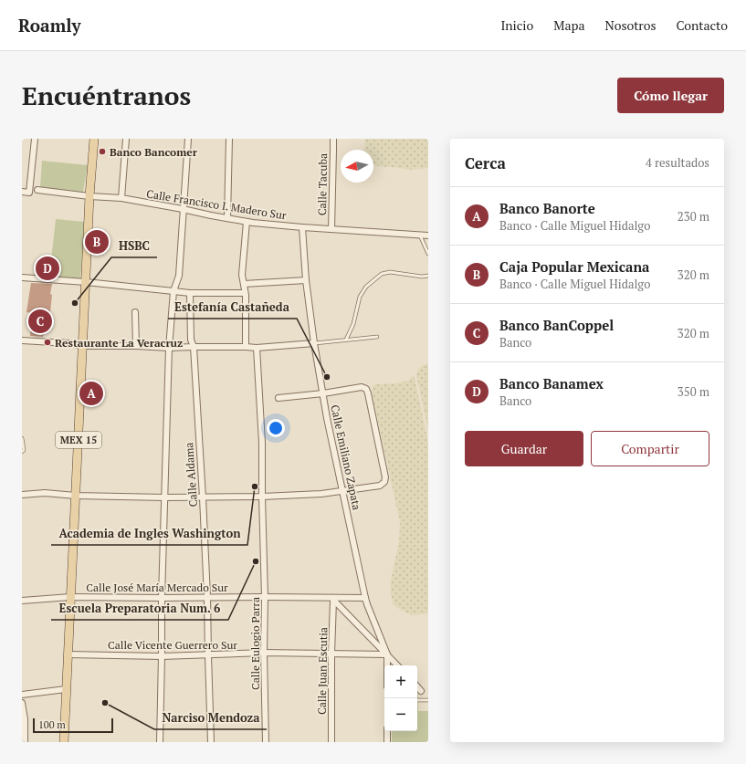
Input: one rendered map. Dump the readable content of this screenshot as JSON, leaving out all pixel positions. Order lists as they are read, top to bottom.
{
  "streets": {
    "main road": ["MEX 15"],
    "street": [
      "Calle Tacuba",
      "Calle Francisco I. Madero Sur",
      "Calle Emiliano Zapata",
      "Calle Aldama",
      "Calle José María Mercado Sur",
      "Calle Eulogio Parra",
      "Calle Vicente Guerrero Sur",
      "Calle Juan Escutia"
    ]
  },
  "crossings": [
    ["Calle Tacuba", "Calle Francisco I. Madero Sur"],
    ["Calle Francisco I. Madero Sur", "MEX 15"],
    ["Calle Francisco I. Madero Sur", "Calle Emiliano Zapata"],
    ["MEX 15", "Calle José María Mercado Sur"],
    ["MEX 15", "Calle Vicente Guerrero Sur"],
    ["Calle Emiliano Zapata", "Calle José María Mercado Sur"],
    ["Calle Emiliano Zapata", "Calle Vicente Guerrero Sur"],
    ["Calle Aldama", "Calle José María Mercado Sur"],
    ["Calle Aldama", "Calle Vicente Guerrero Sur"],
    ["Calle José María Mercado Sur", "Calle Eulogio Parra"],
    ["Calle José María Mercado Sur", "Calle Juan Escutia"],
    ["Calle Eulogio Parra", "Calle Vicente Guerrero Sur"],
    ["Calle Vicente Guerrero Sur", "Calle Juan Escutia"]
  ],
  "places": [
    "Banco Bancomer",
    "HSBC",
    "Restaurante La Veracruz",
    "Estefanía Castañeda",
    "Academia de Ingles Washington",
    "Escuela Preparatoria Num. 6",
    "Narciso Mendoza"
  ],
  "scale_bar": "100 m",
  "north": "left",
  "page": {
    "header": "Roamly",
    "nav": [
      "Inicio",
      "Mapa",
      "Nosotros",
      "Contacto"
    ],
    "buttons": [
      "Cómo llegar",
      ["Guardar", "Compartir"]
    ],
    "title": "Encuéntranos",
    "heading": ["Cerca", "4 resultados"],
    "list": [
      {
        "mark": "A",
        "name": "Banco Banorte",
        "note": "Banco · Calle Miguel Hidalgo",
        "value": "230 m"
      },
      {
        "mark": "B",
        "name": "Caja Popular Mexicana",
        "note": "Banco · Calle Miguel Hidalgo",
        "value": "320 m"
      },
      {
        "mark": "C",
        "name": "Banco BanCoppel",
        "note": "Banco",
        "value": "320 m"
      },
      {
        "mark": "D",
        "name": "Banco Banamex",
        "note": "Banco",
        "value": "350 m"
      }
    ],
    "pins": [
      "B",
      "D",
      "C",
      "A"
    ],
    "map_buttons": ["+", "−"],
    "scale": "100 m"
  }
}
